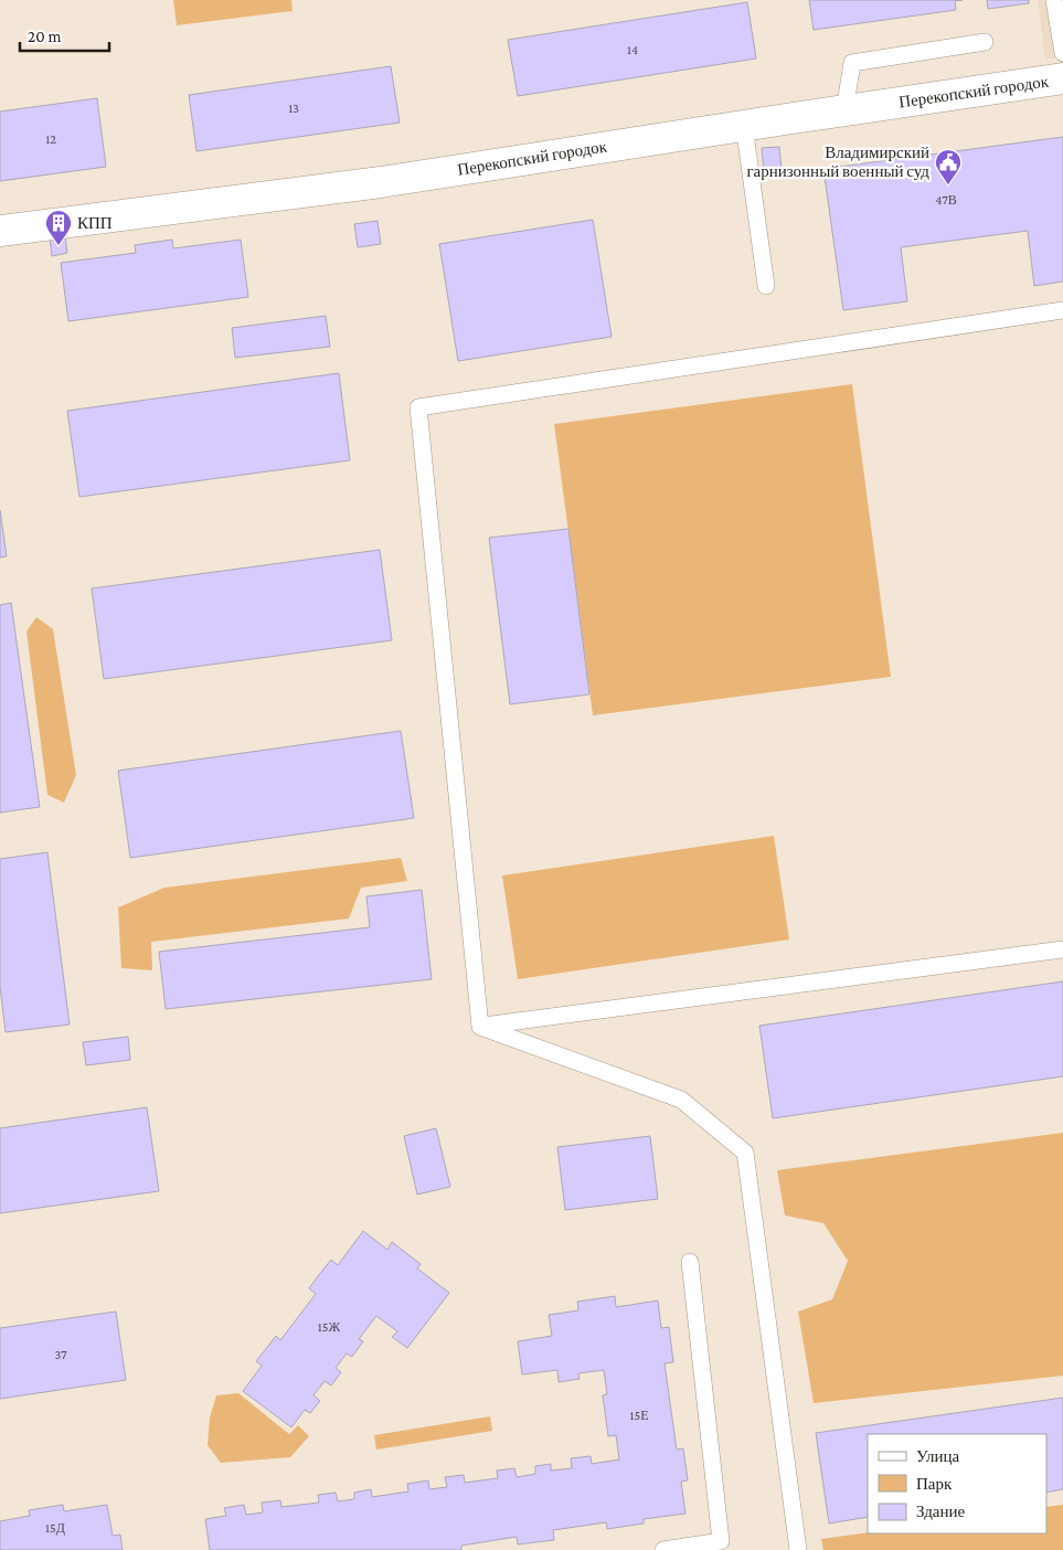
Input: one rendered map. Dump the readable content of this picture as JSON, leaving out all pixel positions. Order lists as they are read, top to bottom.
{
  "streets": {
    "street": ["Перекопский городок"]
  },
  "places": {
    "public building": ["Владимирский гарнизонный военный суд"],
    "building": ["КПП"]
  },
  "house_numbers": [
    "14",
    "13",
    "12",
    "47В",
    "15Ж",
    "37",
    "15Е",
    "15Д"
  ],
  "legend": ["Улица", "Парк", "Здание"],
  "scale_bar": "20 m"
}
